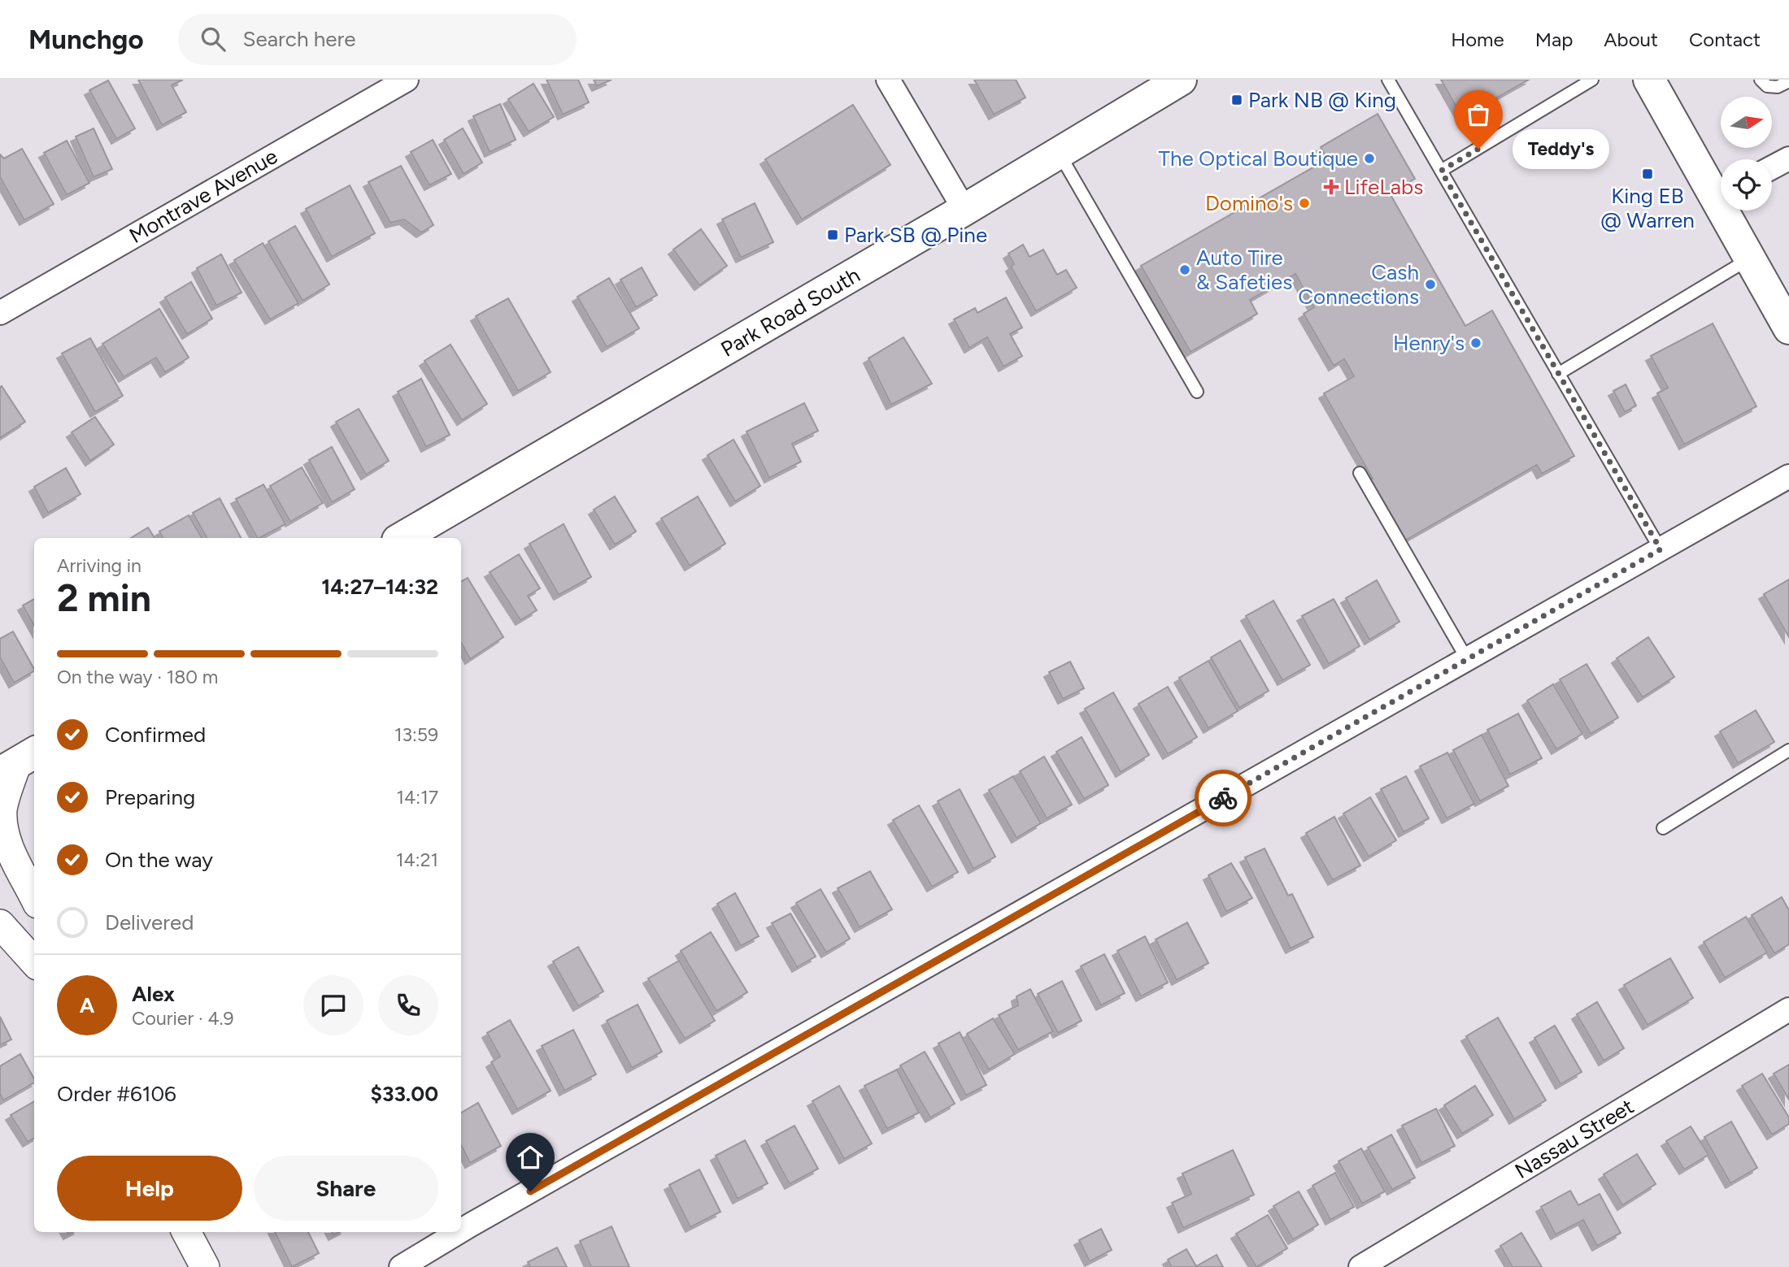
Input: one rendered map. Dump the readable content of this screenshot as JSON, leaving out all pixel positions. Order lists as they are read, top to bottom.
{
  "streets": {
    "main road": ["Park Road South"],
    "street": ["Montrave Avenue", "Nassau Street"]
  },
  "places": {
    "transit": ["Park NB @ King", "King EB @ Warren", "Park SB @ Pine"],
    "other": [
      "Teddy's",
      "The Optical Boutique",
      "Domino's",
      "Auto Tire & Safeties",
      "Cash Connections",
      "Henry's"
    ],
    "health": ["LifeLabs"]
  },
  "north": "right",
  "page": {
    "header": "Munchgo",
    "search": "Search here",
    "nav": [
      "Home",
      "Map",
      "About",
      "Contact"
    ],
    "bubble": "Teddy's",
    "heading": ["2 min", "Arriving in", "14:27–14:32"],
    "panel": [
      "Alex",
      "Courier · 4.9",
      "Order #6106",
      "$33.00"
    ],
    "bar": "On the way · 180 m",
    "list": [
      ["Confirmed", "13:59"],
      ["Preparing", "14:17"],
      ["On the way", "14:21"],
      "Delivered"
    ],
    "round": "A",
    "buttons": ["Help", "Share"]
  }
}
